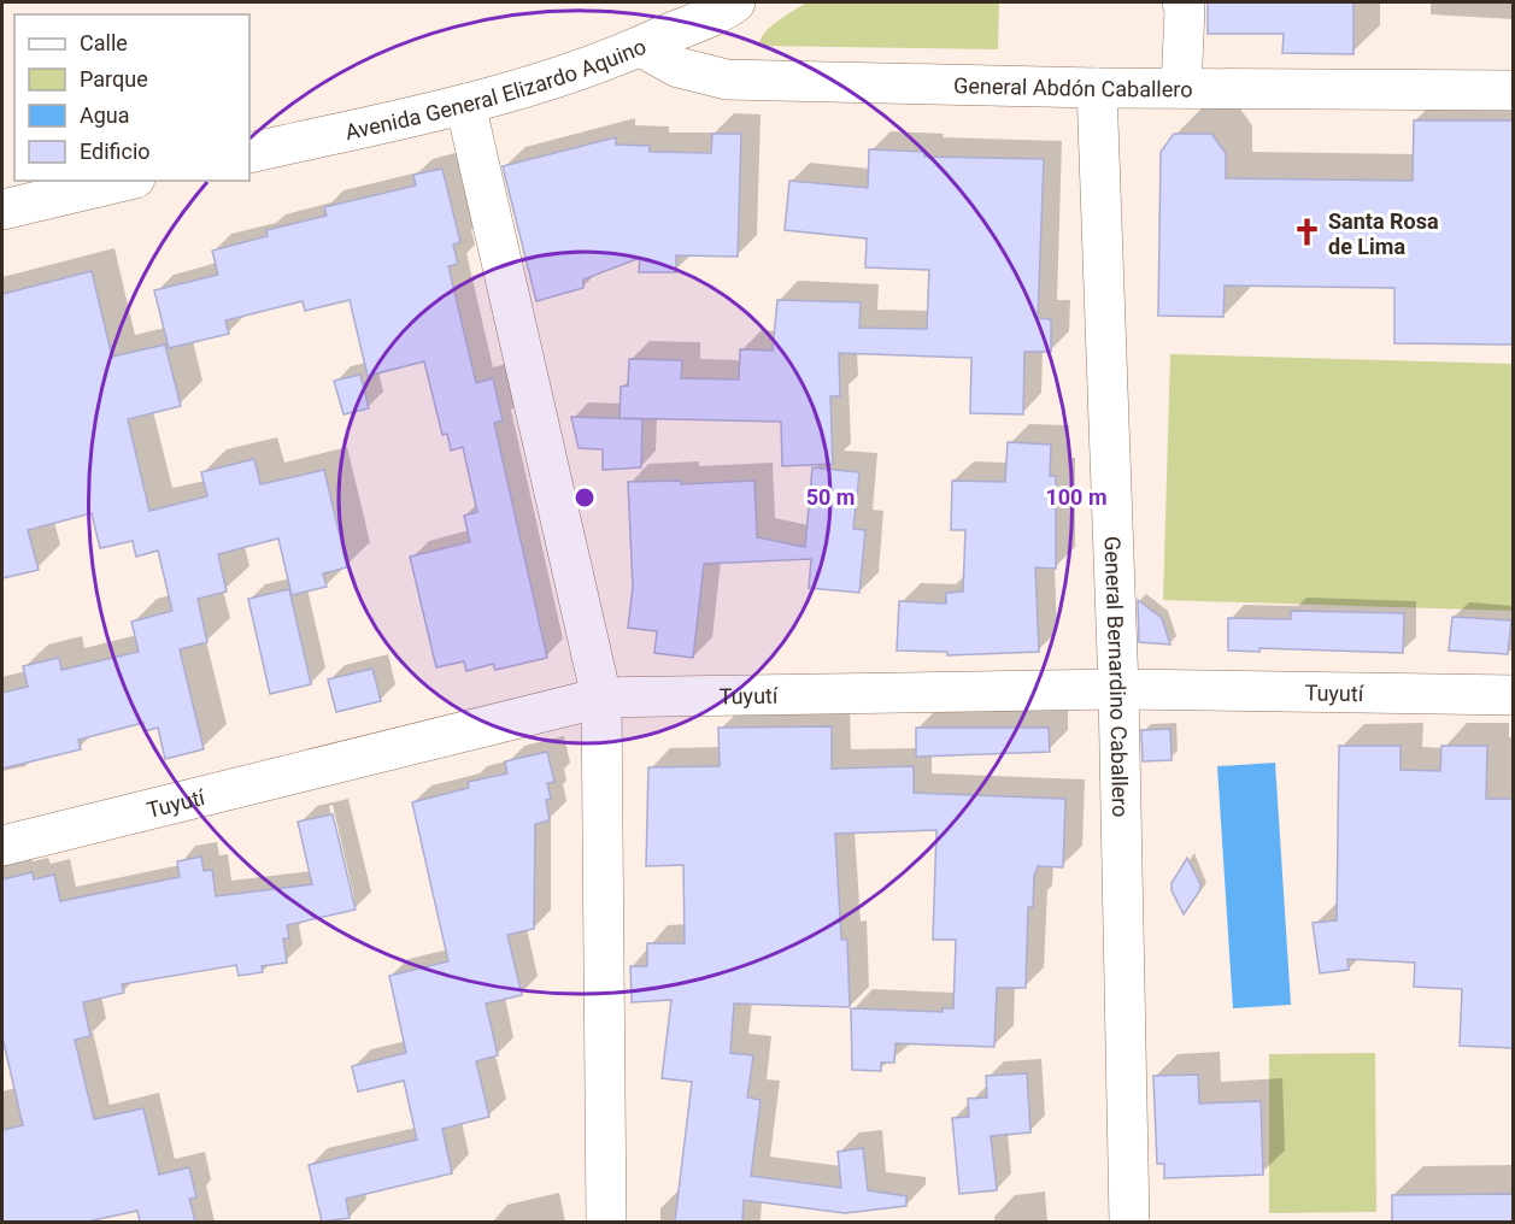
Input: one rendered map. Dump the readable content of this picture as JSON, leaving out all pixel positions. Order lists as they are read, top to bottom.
{
  "streets": {
    "street": [
      "Avenida General Elizardo Aquino",
      "General Abdón Caballero",
      "General Bernardino Caballero",
      "Tuyutí"
    ]
  },
  "crossings": [
    ["Avenida General Elizardo Aquino", "General Abdón Caballero"],
    ["General Abdón Caballero", "General Bernardino Caballero"],
    ["General Bernardino Caballero", "Tuyutí"]
  ],
  "places": {
    "church": ["Santa Rosa de Lima"]
  },
  "legend": [
    "Calle",
    "Parque",
    "Agua",
    "Edificio"
  ],
  "rings": ["50 m", "100 m"]
}
